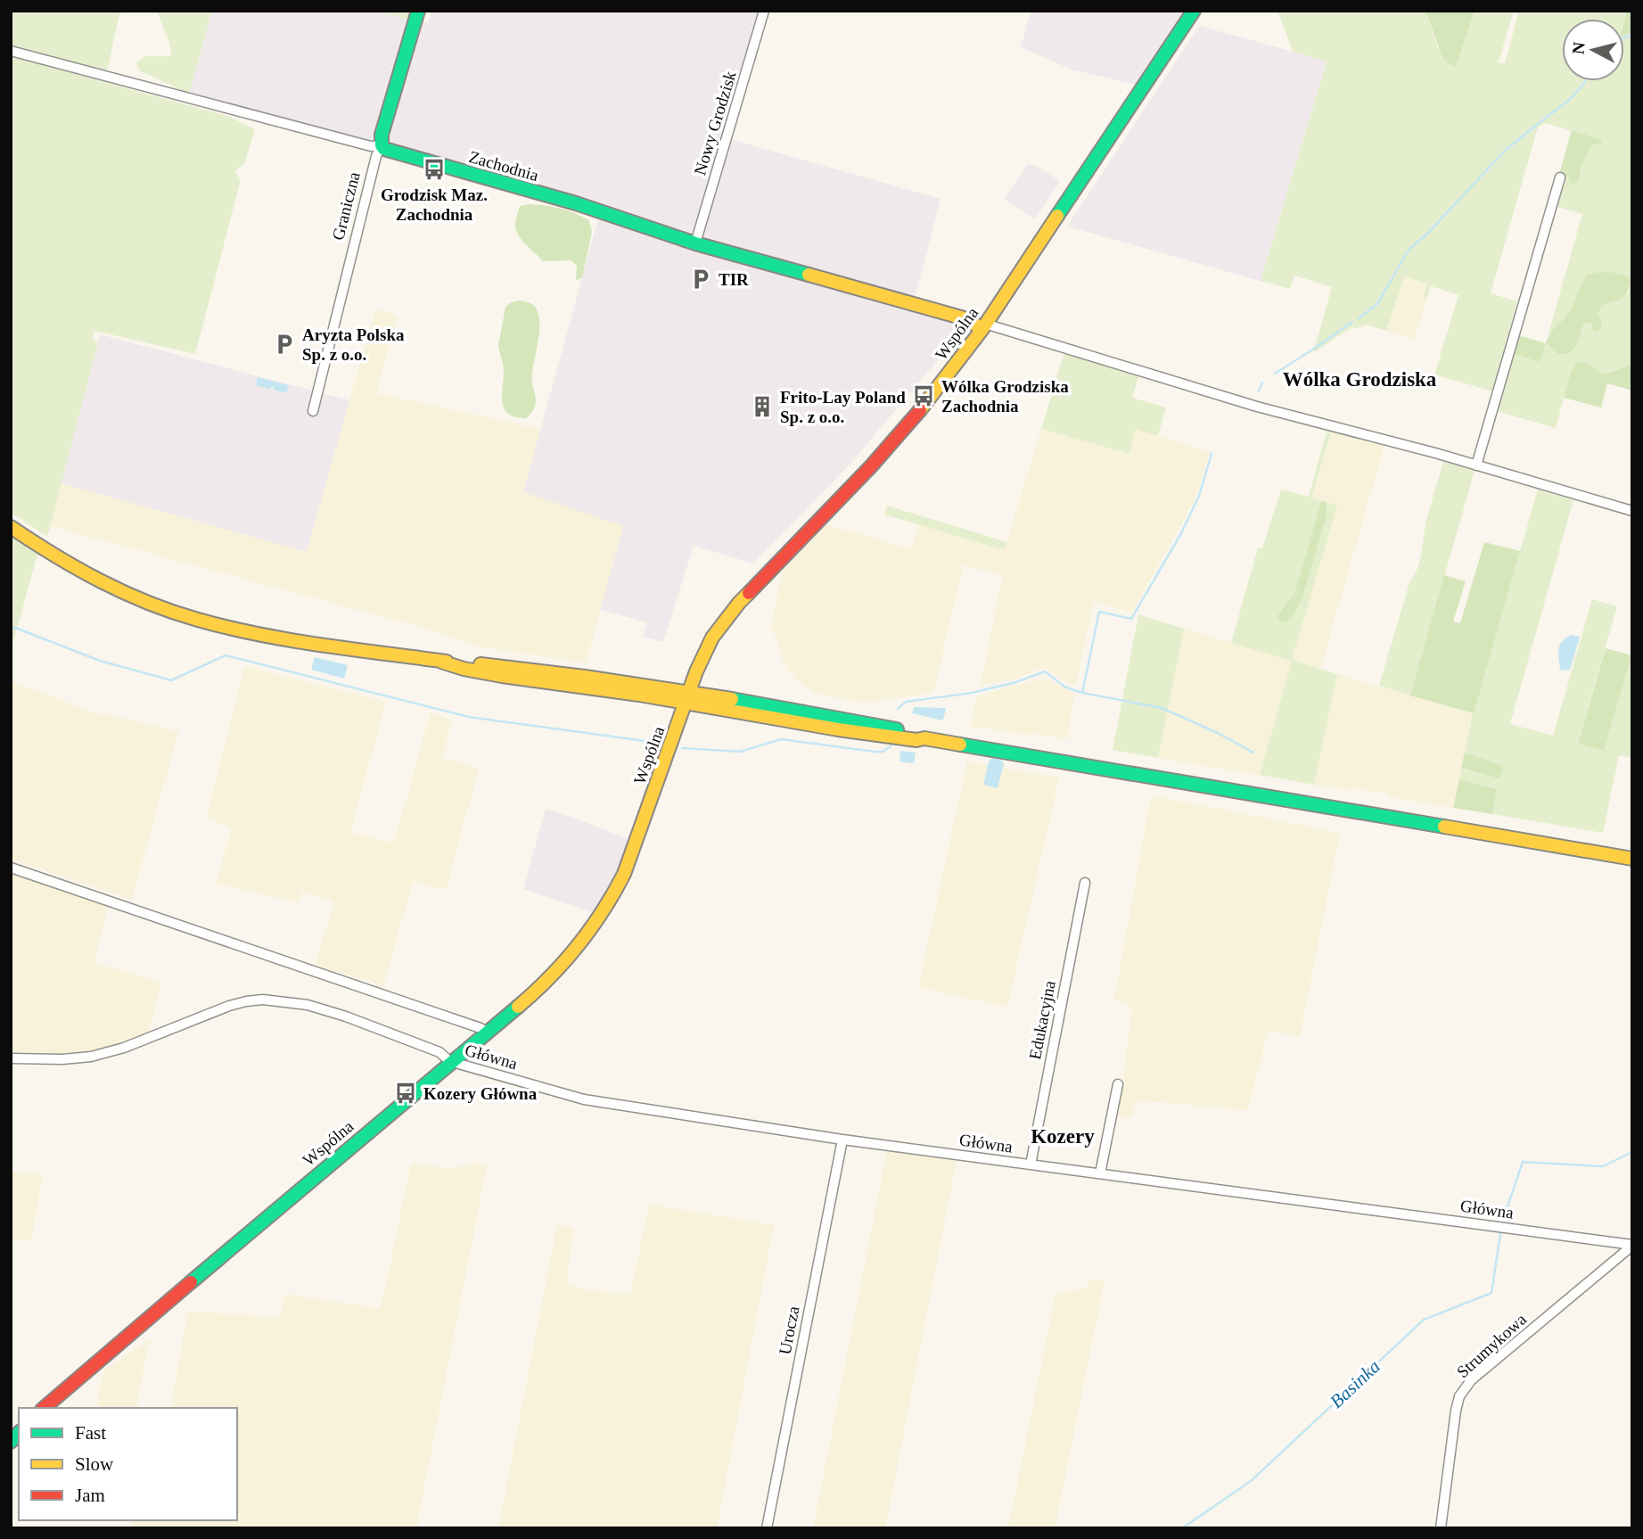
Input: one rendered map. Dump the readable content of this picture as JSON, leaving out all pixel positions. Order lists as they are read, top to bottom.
{
  "streets": {
    "street": [
      "Nowy Grodzisk",
      "Zachodnia",
      "Graniczna",
      "Wspólna",
      "Edukacyjna",
      "Główna",
      "Urocza",
      "Strumykowa"
    ]
  },
  "crossings": [
    ["Nowy Grodzisk", "Zachodnia"],
    ["Zachodnia", "Graniczna"],
    ["Zachodnia", "Wspólna"],
    ["Wspólna", "Główna"],
    ["Edukacyjna", "Główna"],
    ["Główna", "Urocza"],
    ["Główna", "Strumykowa"]
  ],
  "districts": ["Wólka Grodziska", "Kozery"],
  "water": ["Basinka"],
  "places": {
    "bus stop": ["Grodzisk Maz. Zachodnia", "Wólka Grodziska Zachodnia", "Kozery Główna"],
    "parking": ["TIR", "Aryzta Polska Sp. z o.o."],
    "building": ["Frito-Lay Poland Sp. z o.o."]
  },
  "legend": ["Fast", "Slow", "Jam"],
  "north": "left"
}
